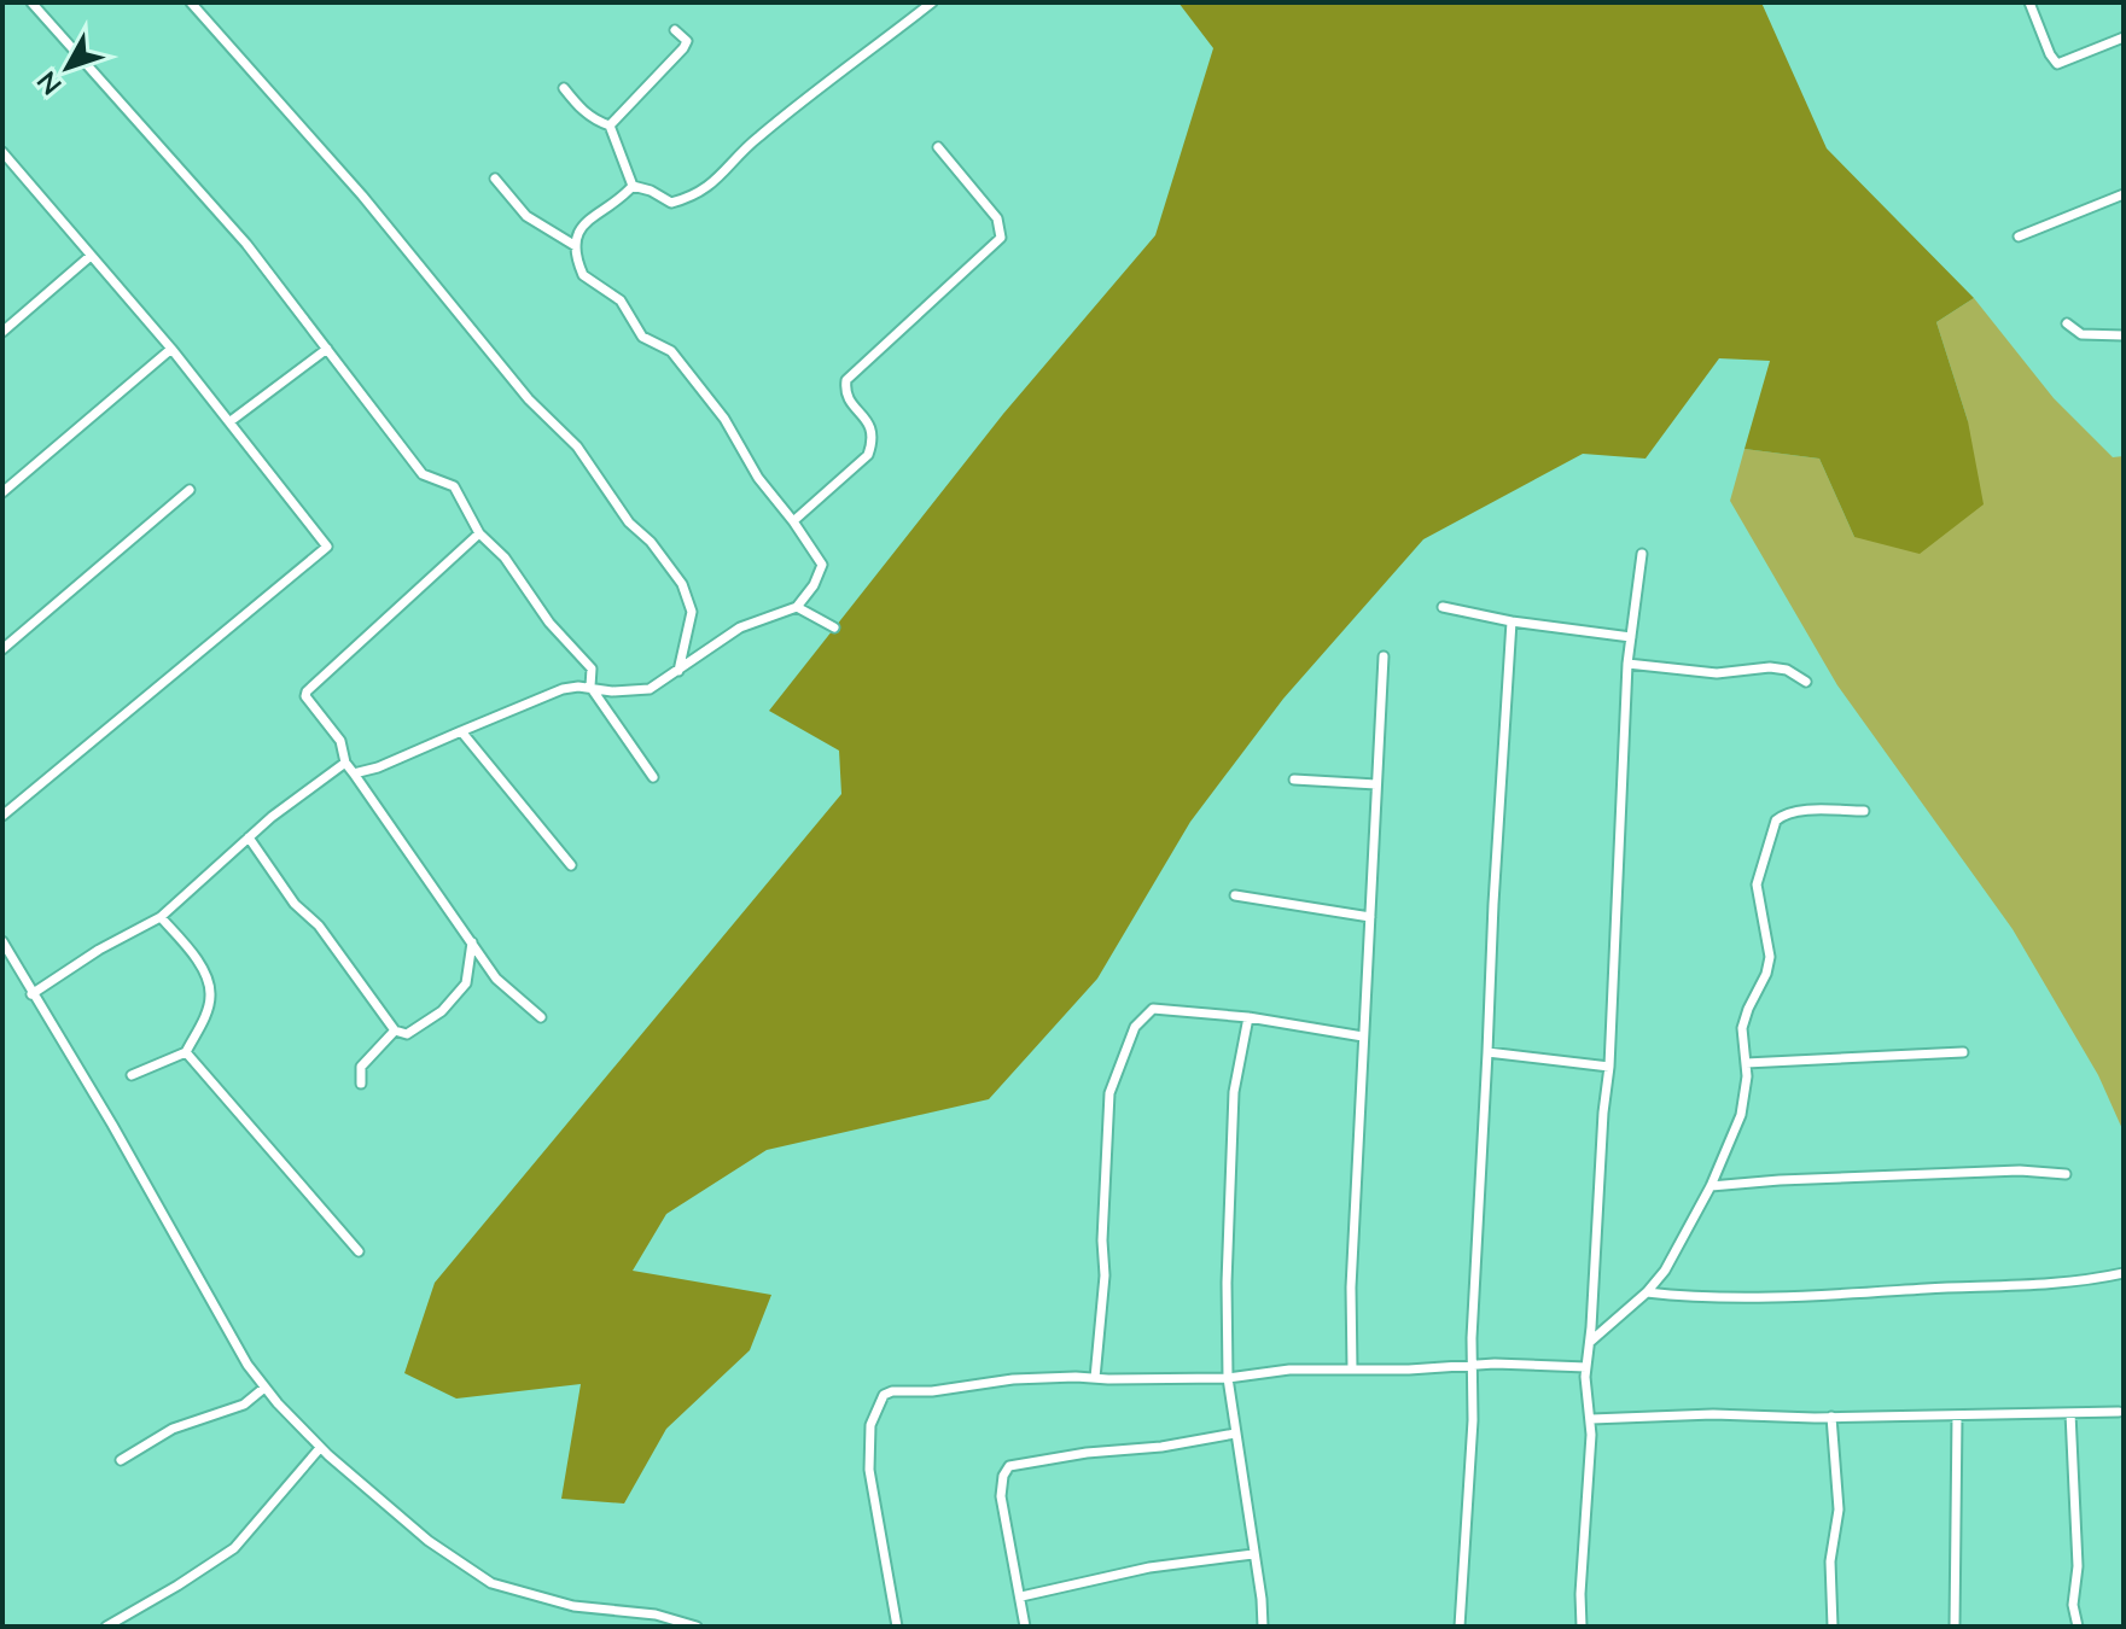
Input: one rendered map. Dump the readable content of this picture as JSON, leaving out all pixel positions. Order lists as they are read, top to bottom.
{
  "north": "bottom left"
}
